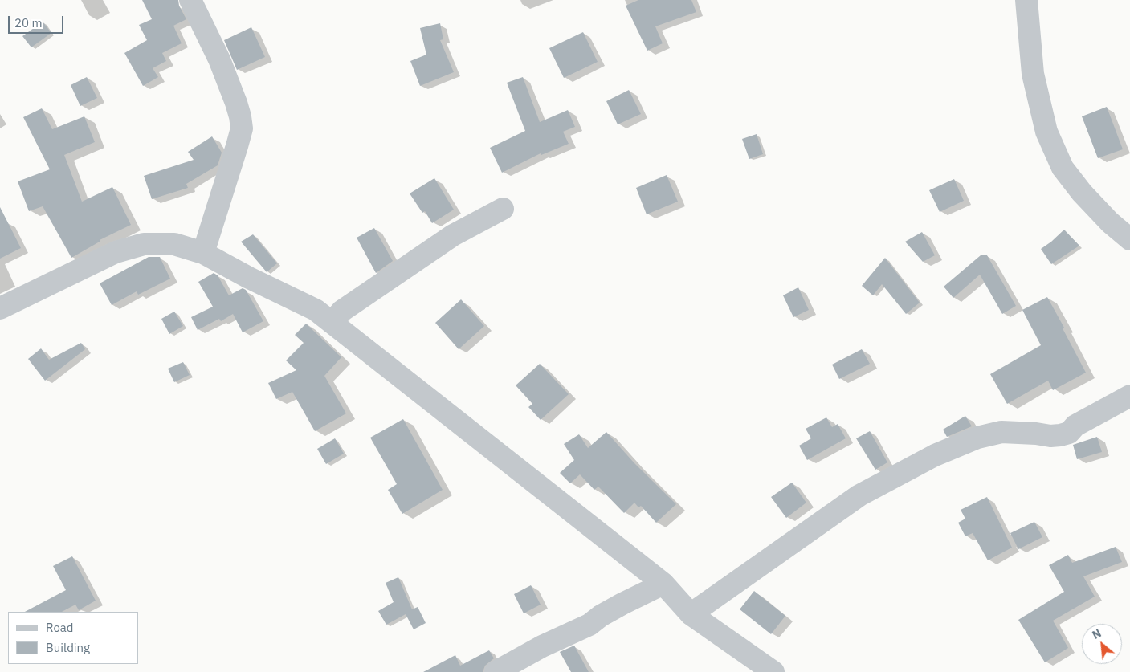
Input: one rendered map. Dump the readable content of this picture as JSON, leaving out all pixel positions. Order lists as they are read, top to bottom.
{
  "legend": ["Road", "Building"],
  "scale_bar": "20 m",
  "north": "top left"
}
